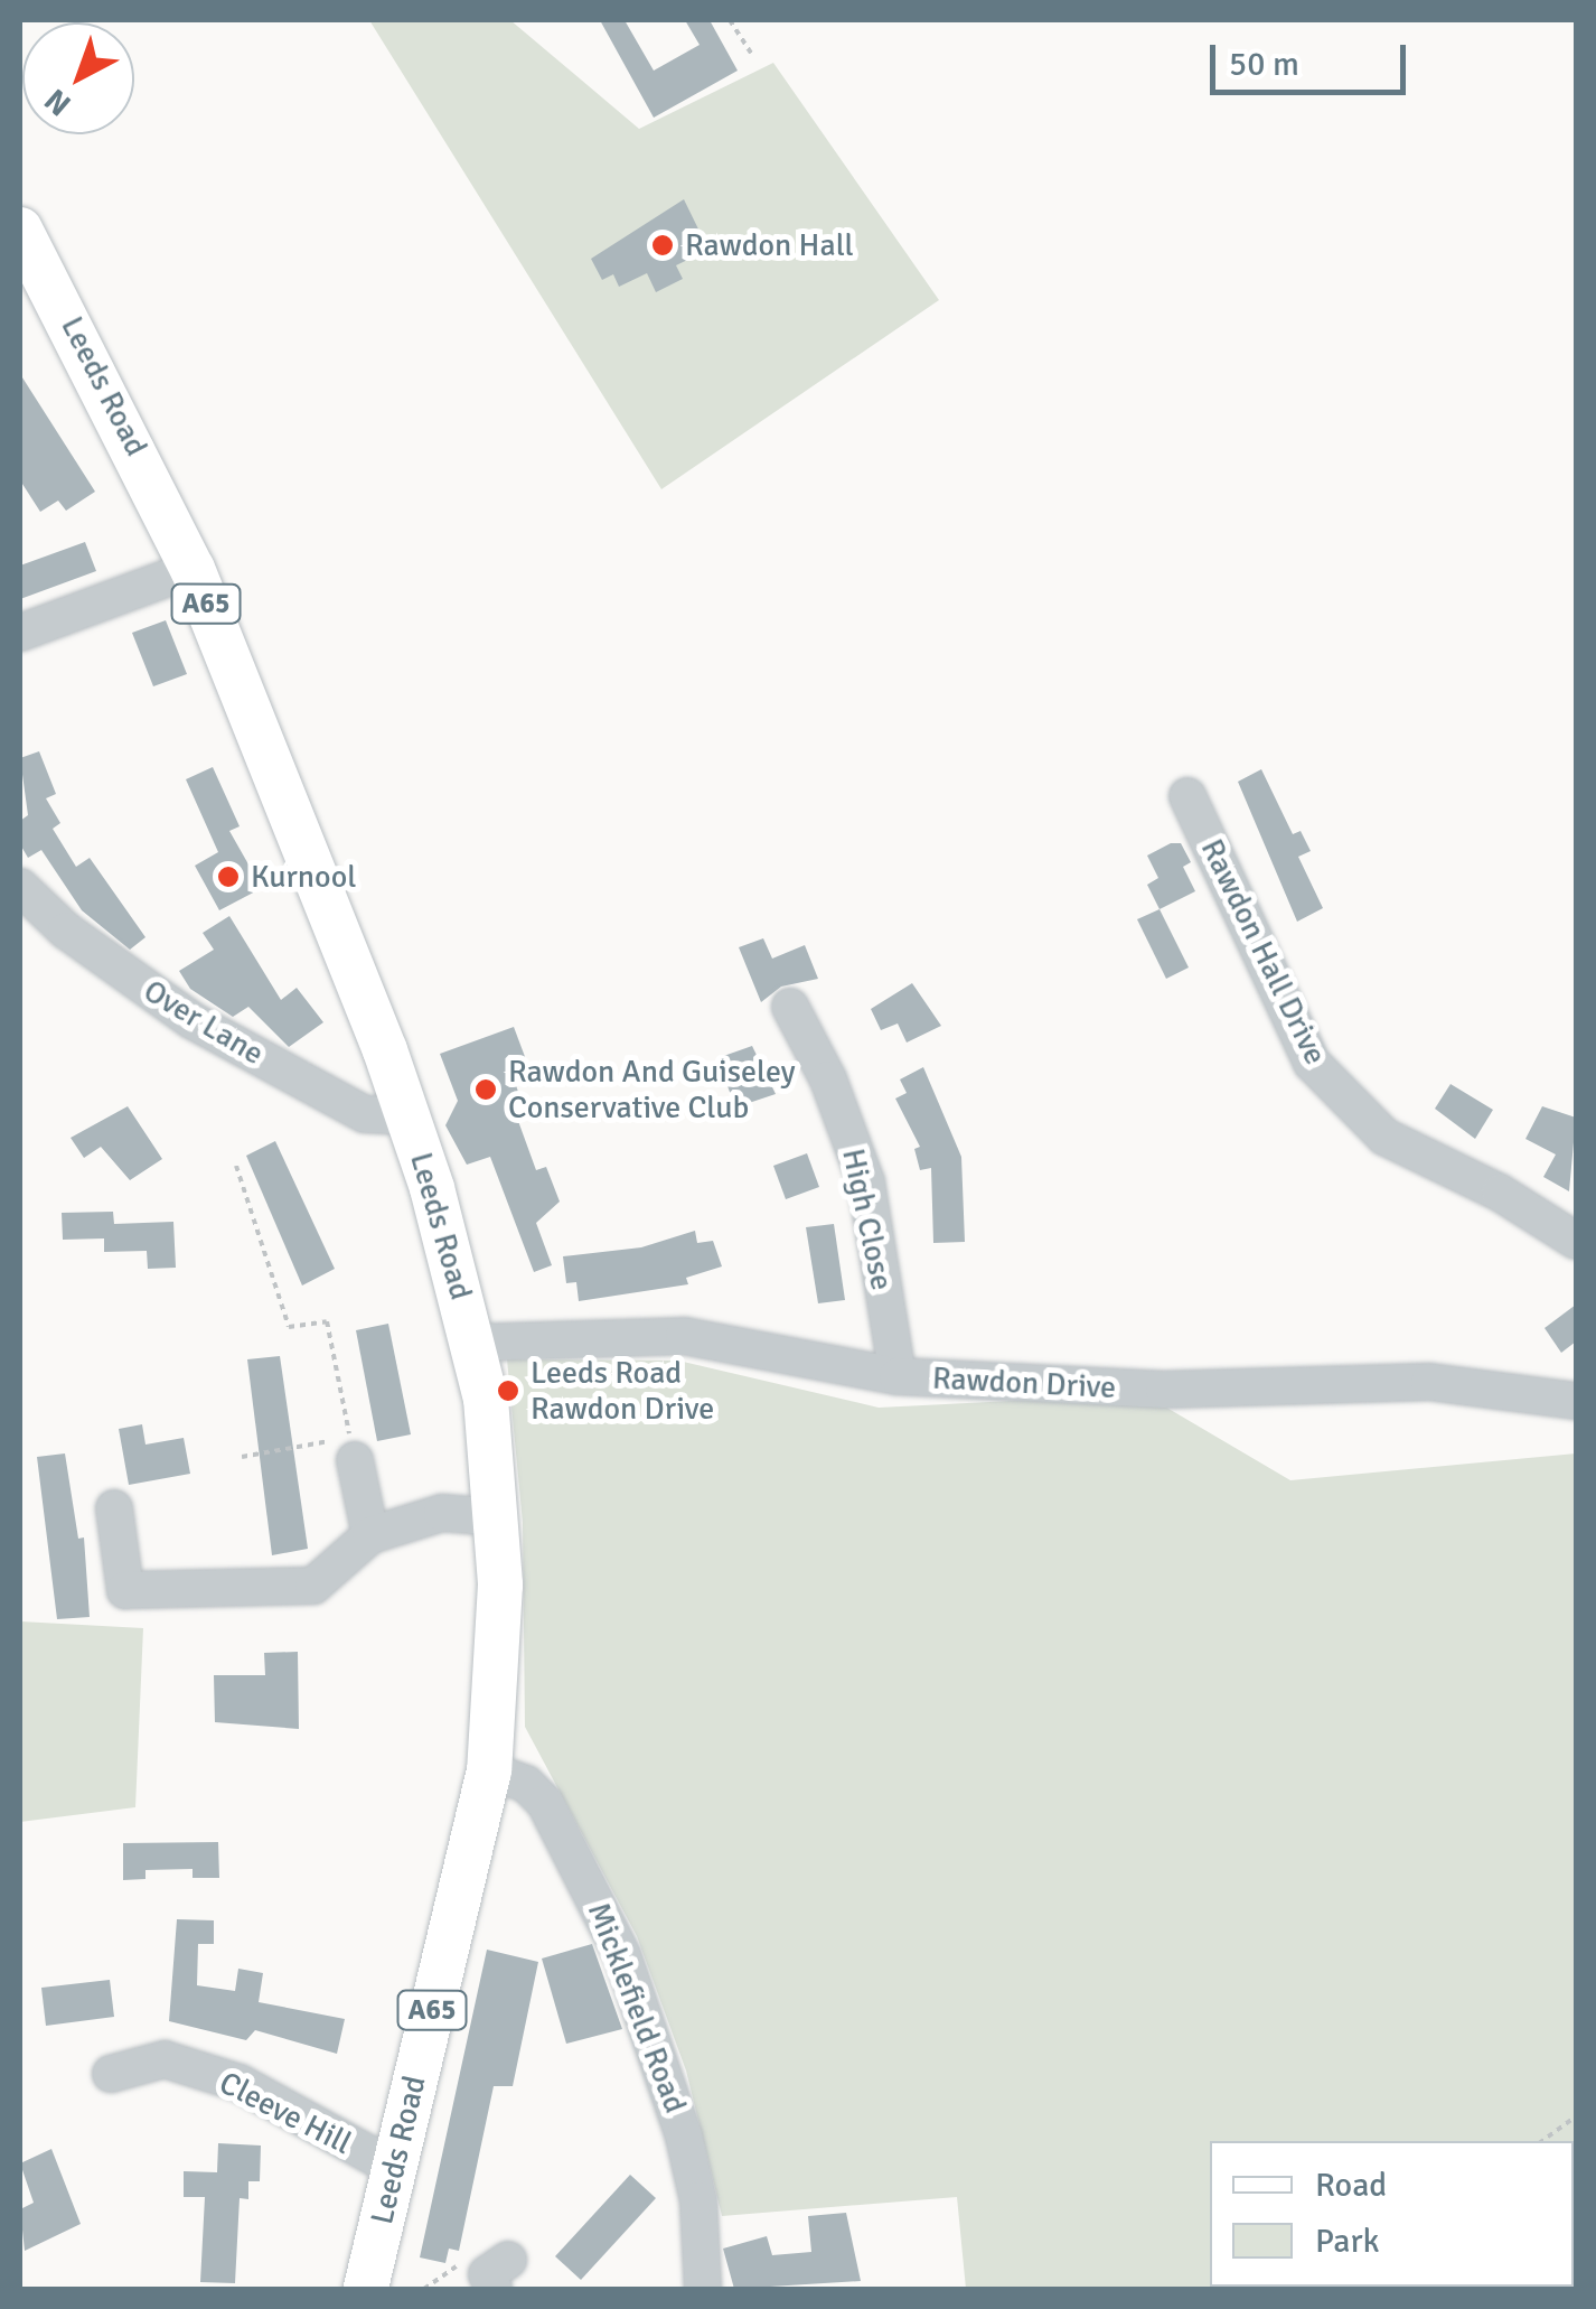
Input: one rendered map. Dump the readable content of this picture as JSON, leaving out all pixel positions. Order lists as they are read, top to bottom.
{
  "streets": {
    "main road": ["Leeds Road", "A65"],
    "street": [
      "Rawdon Hall Drive",
      "Over Lane",
      "High Close",
      "Rawdon Drive",
      "Micklefield Road",
      "Cleeve Hill"
    ]
  },
  "crossings": [
    ["Leeds Road", "Over Lane"],
    ["Leeds Road", "Rawdon Drive"],
    ["Leeds Road", "Micklefield Road"],
    ["Leeds Road", "Cleeve Hill"],
    ["High Close", "Rawdon Drive"]
  ],
  "places": [
    "Rawdon Hall",
    "Kurnool",
    "Rawdon And Guiseley Conservative Club",
    "Leeds Road Rawdon Drive"
  ],
  "legend": ["Road", "Park"],
  "scale_bar": "50 m",
  "north": "bottom left"
}
